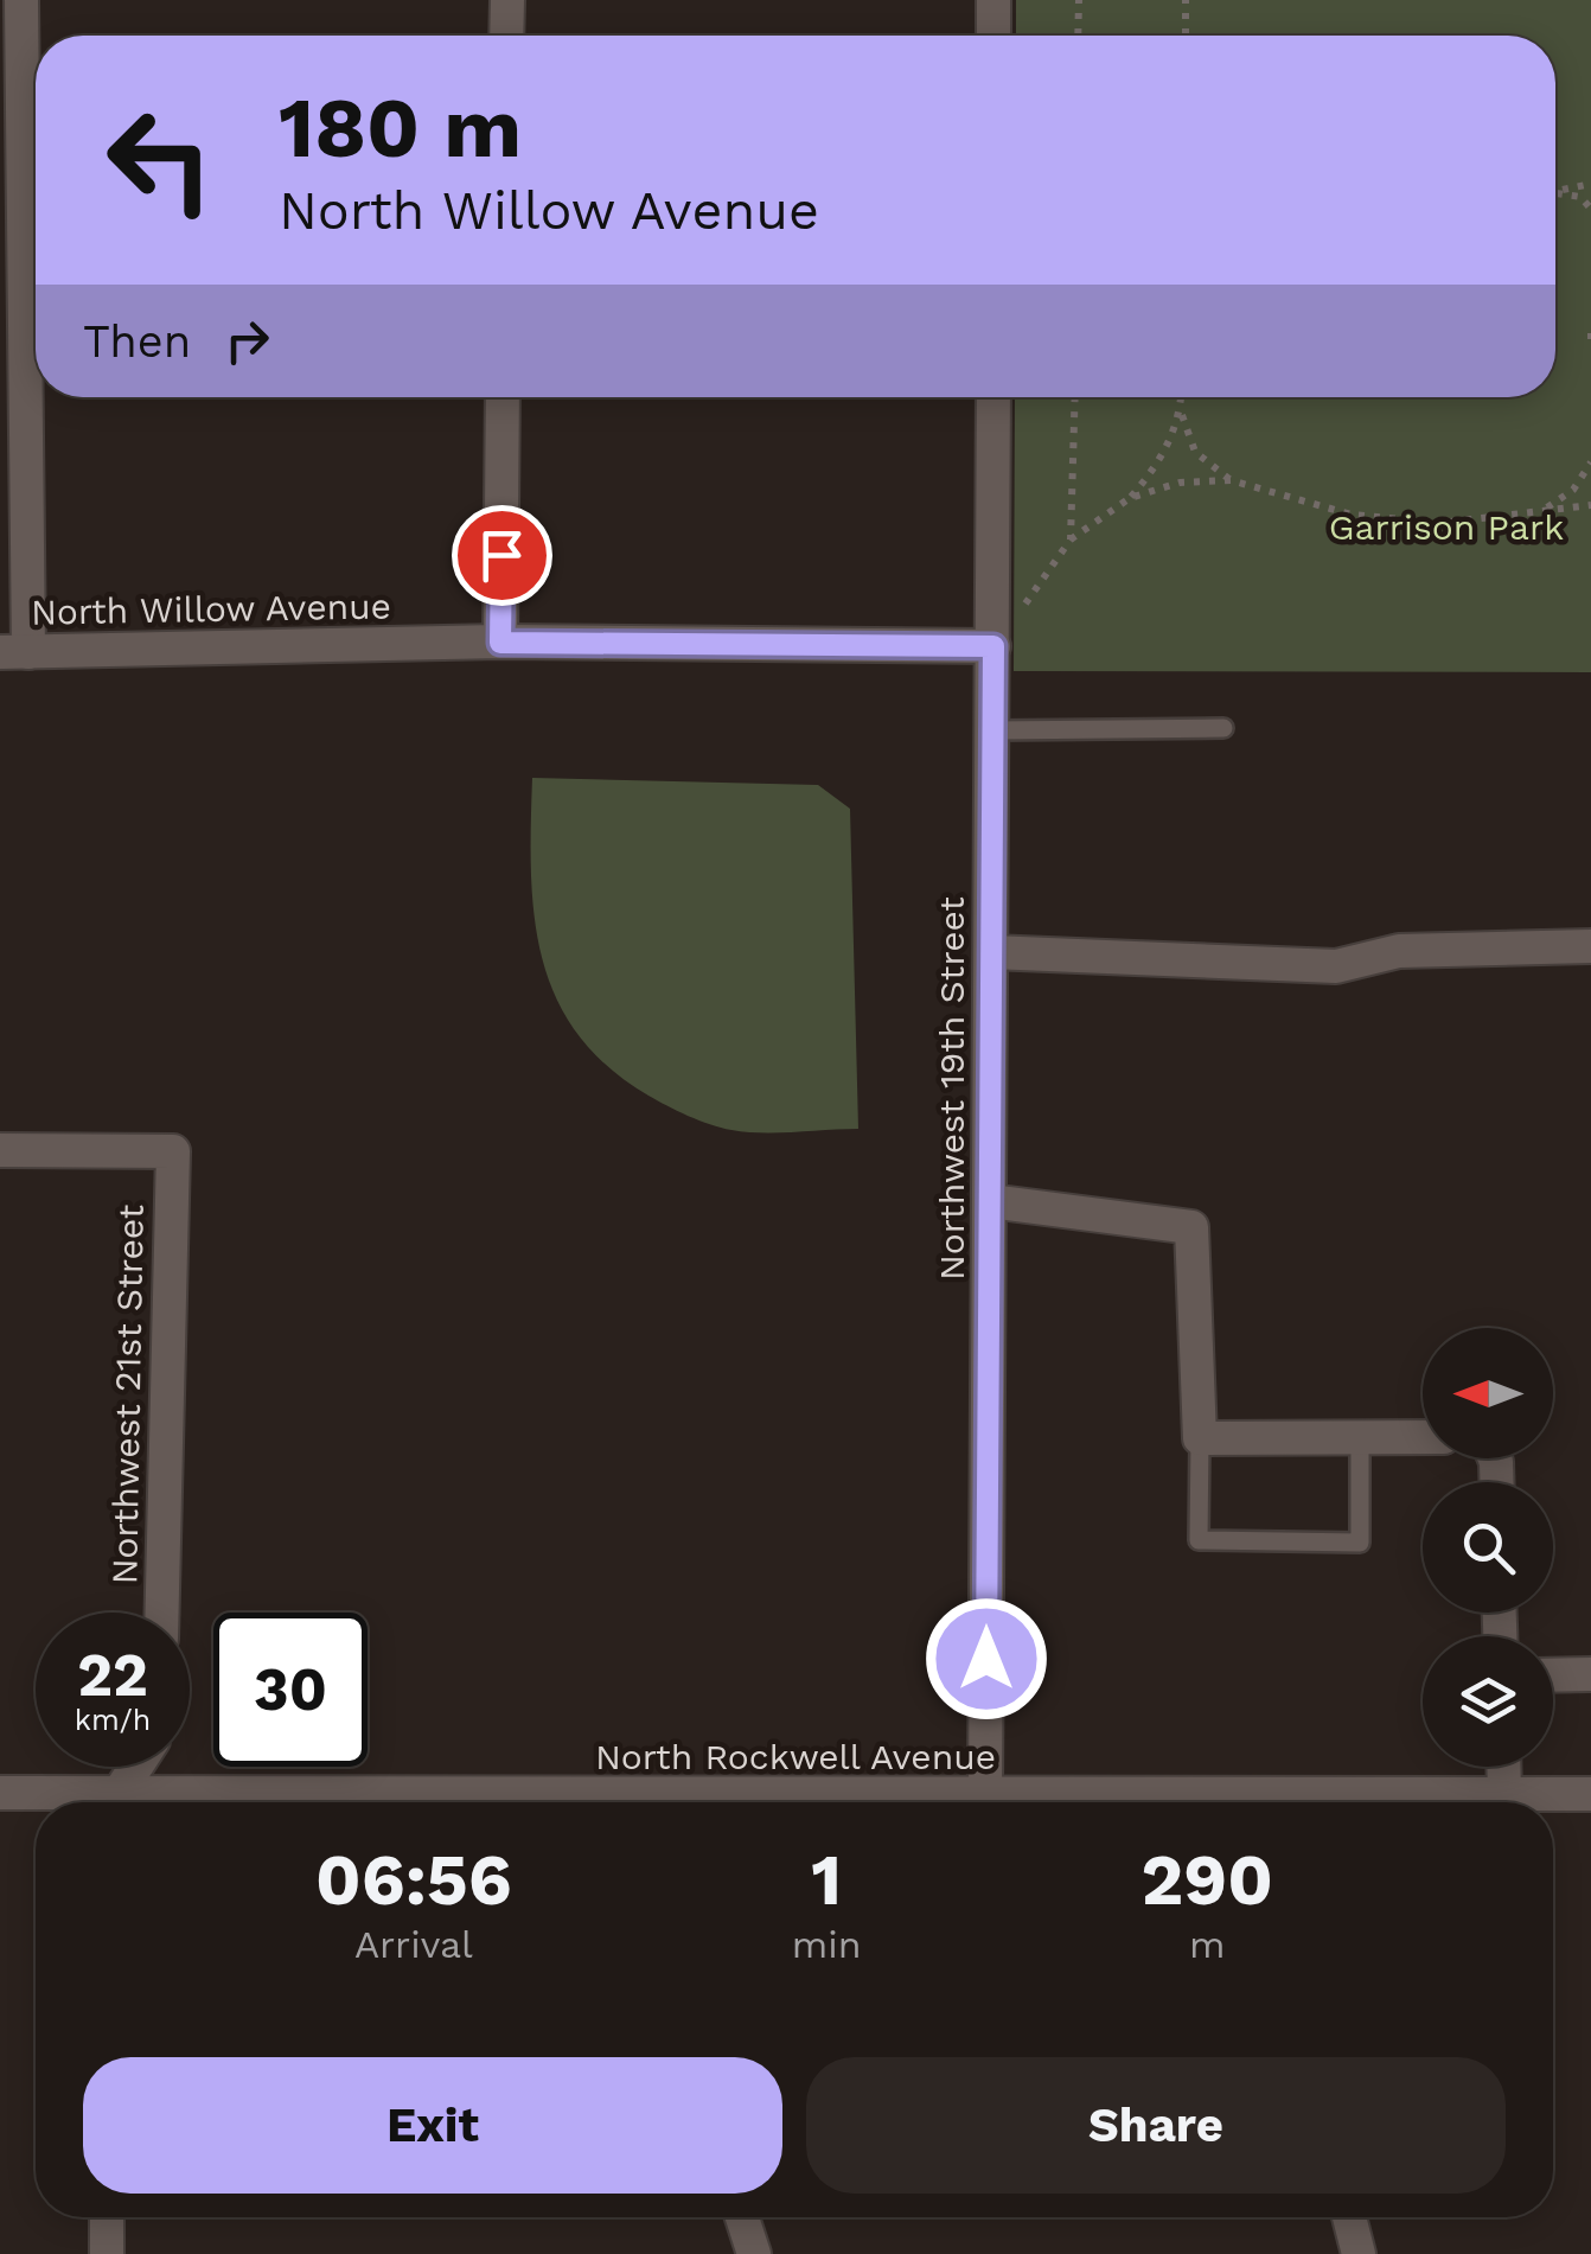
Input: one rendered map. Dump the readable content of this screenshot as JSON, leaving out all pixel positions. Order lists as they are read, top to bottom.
{
  "streets": {
    "street": [
      "North Willow Avenue",
      "Northwest 19th Street",
      "Northwest 21st Street",
      "North Rockwell Avenue"
    ]
  },
  "crossings": [
    ["North Willow Avenue", "Northwest 19th Street"],
    ["Northwest 19th Street", "North Rockwell Avenue"]
  ],
  "parks": ["Garrison Park"],
  "north": "left",
  "page": {
    "turn": ["180 m", "North Willow Avenue"],
    "then": "Then",
    "speed": "22 km/h",
    "limit": "30",
    "eta": [
      "06:56",
      "Arrival",
      "1",
      "min",
      "290",
      "m"
    ],
    "buttons": ["Exit", "Share"]
  }
}
